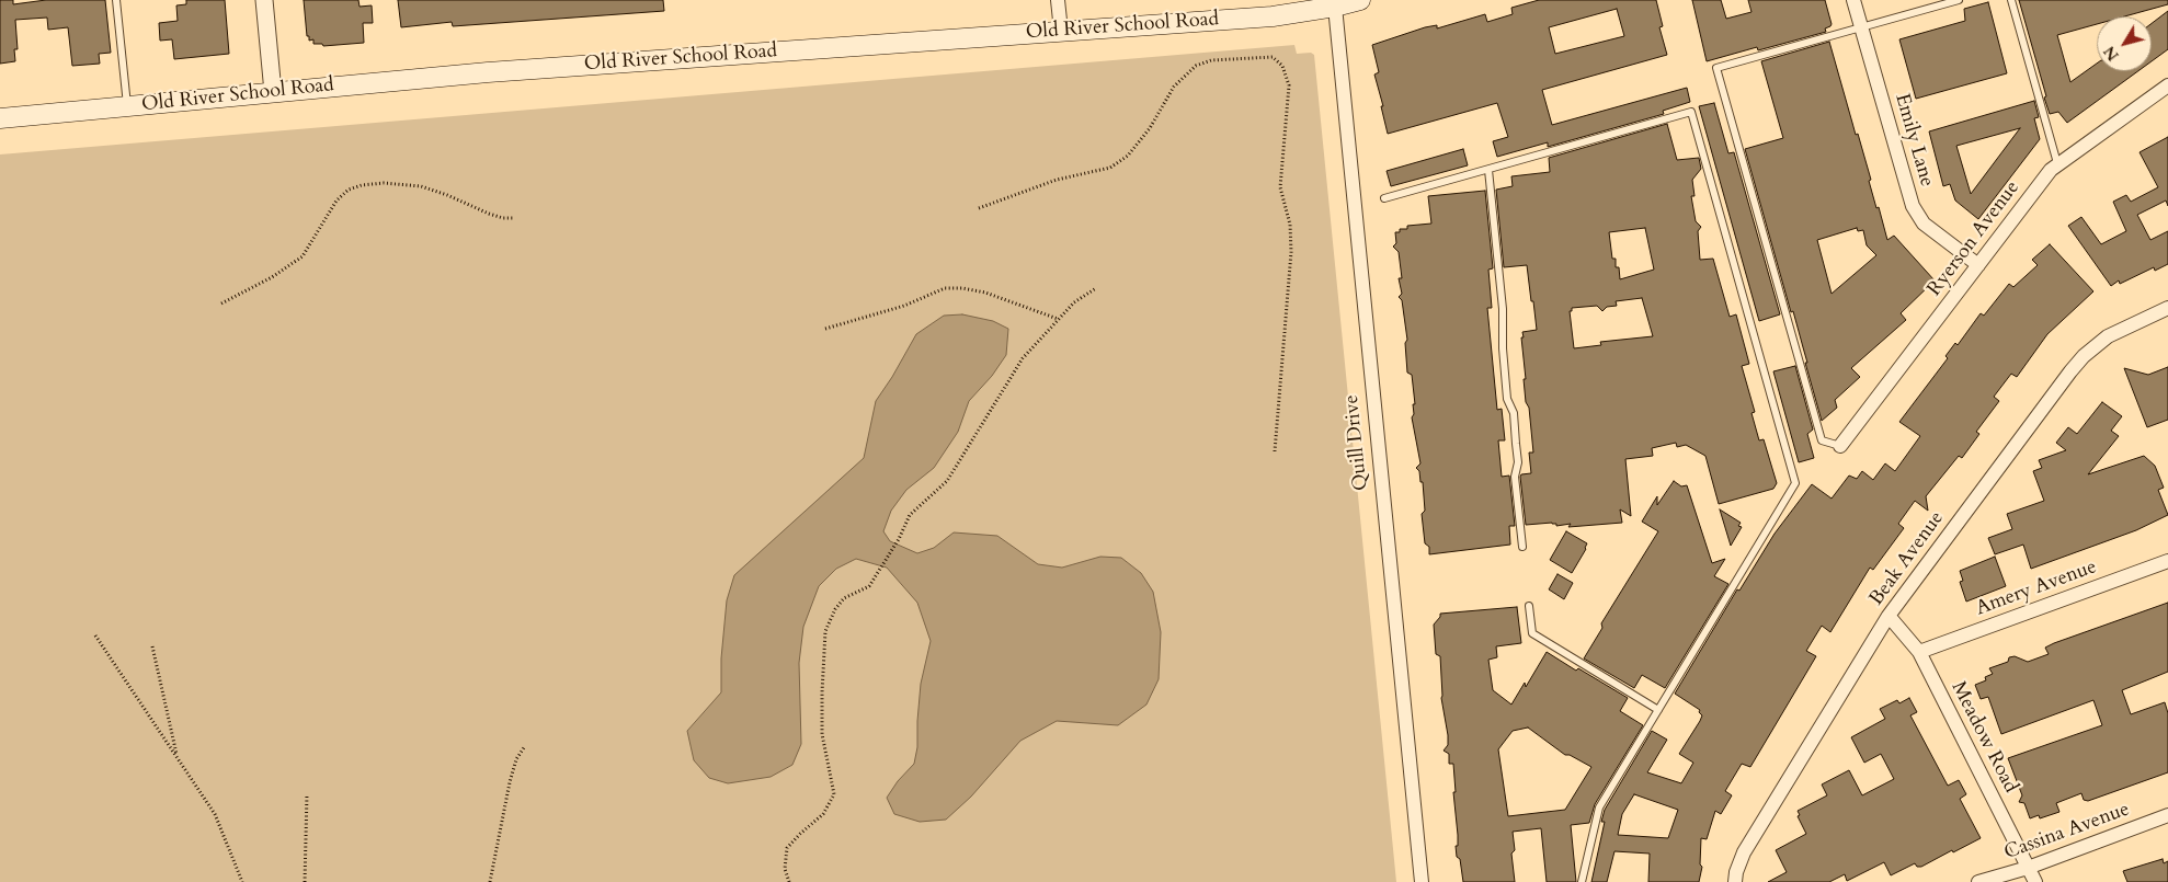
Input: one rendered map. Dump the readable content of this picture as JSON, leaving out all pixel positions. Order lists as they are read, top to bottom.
{
  "streets": {
    "main road": ["Old River School Road"],
    "street": [
      "Emily Lane",
      "Ryerson Avenue",
      "Quill Drive",
      "Beak Avenue",
      "Amery Avenue",
      "Meadow Road",
      "Cassina Avenue"
    ]
  },
  "crossings": [
    ["Old River School Road", "Quill Drive"],
    ["Emily Lane", "Ryerson Avenue"],
    ["Beak Avenue", "Meadow Road"],
    ["Amery Avenue", "Meadow Road"],
    ["Meadow Road", "Cassina Avenue"]
  ],
  "north": "bottom left"
}
